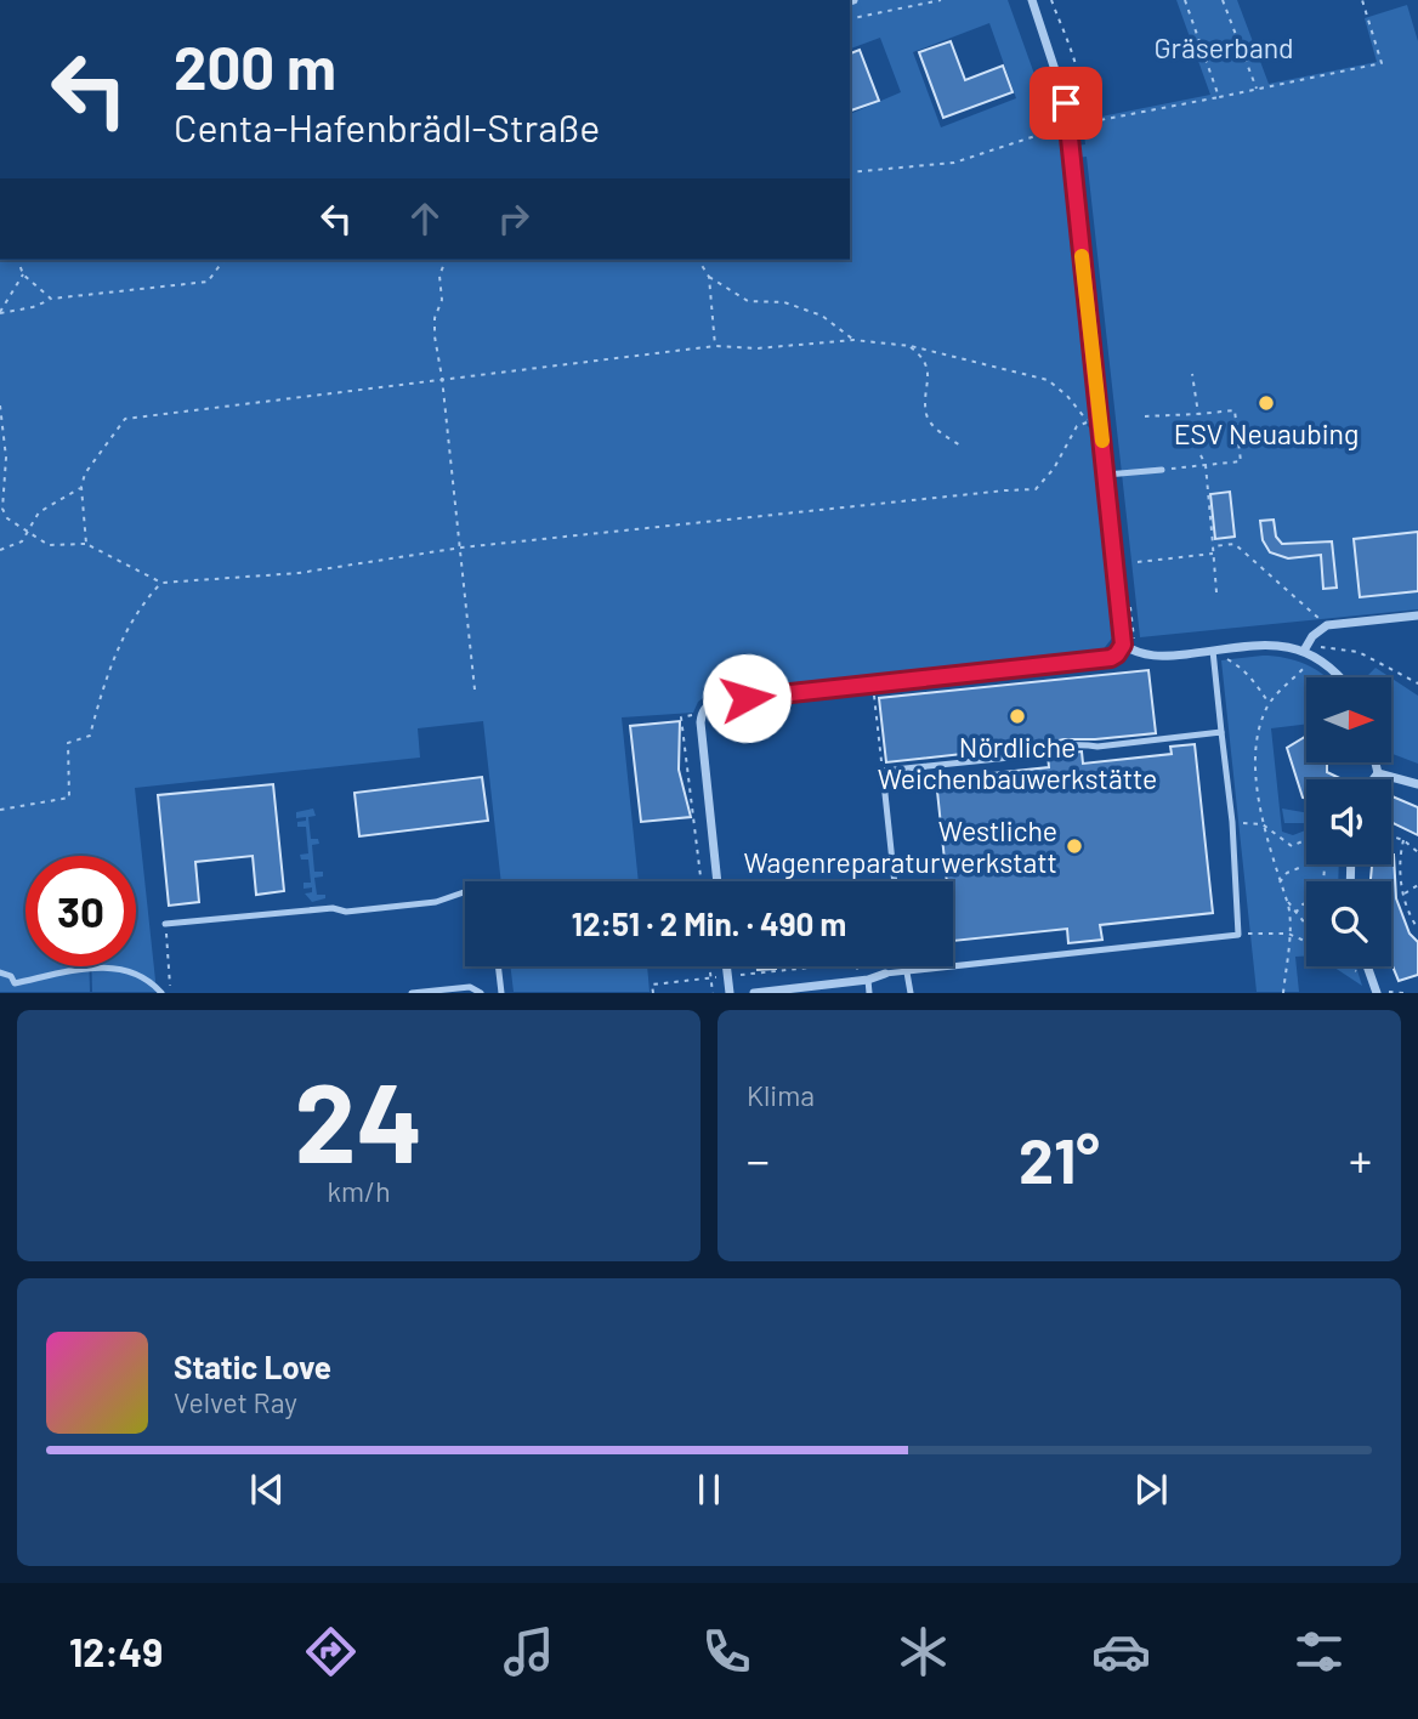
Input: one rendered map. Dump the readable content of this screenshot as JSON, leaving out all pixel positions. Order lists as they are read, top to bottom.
{
  "parks": ["Gräserband"],
  "places": ["ESV Neuaubing", "Nördliche Weichenbauwerkstätte", "Westliche Wagenreparaturwerkstatt"],
  "north": "right",
  "page": {
    "turn": ["200 m", "Centa-Hafenbrädl-Straße"],
    "limit": "30",
    "trip": "12:51 · 2 Min. · 490 m",
    "tile": [
      ["24", "km/h"],
      "Klima"
    ],
    "heat": ["−", "21°", "+"],
    "song": ["Static Love", "Velvet Ray"],
    "tabs": "12:49"
  }
}
